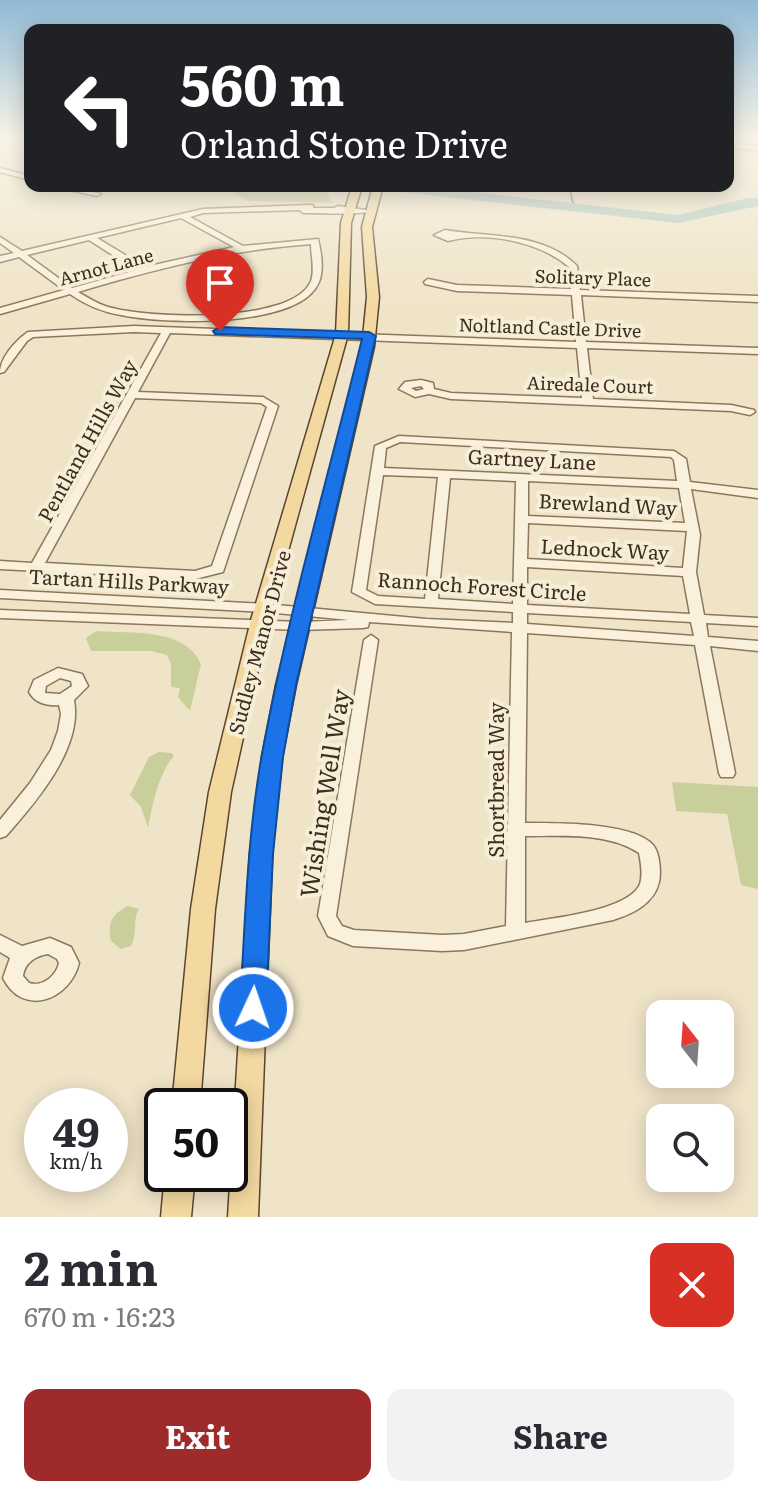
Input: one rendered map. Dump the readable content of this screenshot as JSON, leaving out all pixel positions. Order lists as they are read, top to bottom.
{
  "streets": {
    "main road": ["Sudley Manor Drive"],
    "street": [
      "Arnot Lane",
      "Solitary Place",
      "Noltland Castle Drive",
      "Airedale Court",
      "Pentland Hills Way",
      "Gartney Lane",
      "Brewland Way",
      "Lednock Way",
      "Tartan Hills Parkway",
      "Rannoch Forest Circle",
      "Shortbread Way",
      "Wishing Well Way"
    ]
  },
  "crossings": [
    ["Noltland Castle Drive", "Pentland Hills Way"],
    ["Noltland Castle Drive", "Sudley Manor Drive"],
    ["Gartney Lane", "Rannoch Forest Circle"],
    ["Gartney Lane", "Shortbread Way"],
    ["Brewland Way", "Shortbread Way"],
    ["Lednock Way", "Shortbread Way"],
    ["Tartan Hills Parkway", "Rannoch Forest Circle"],
    ["Tartan Hills Parkway", "Sudley Manor Drive"],
    ["Tartan Hills Parkway", "Shortbread Way"],
    ["Rannoch Forest Circle", "Shortbread Way"],
    ["Shortbread Way", "Wishing Well Way"]
  ],
  "north": "top",
  "page": {
    "turn": ["560 m", "Orland Stone Drive"],
    "speed": "49 km/h",
    "limit": "50",
    "heading": ["2 min", "670 m · 16:23"],
    "buttons": ["Exit", "Share"]
  }
}
